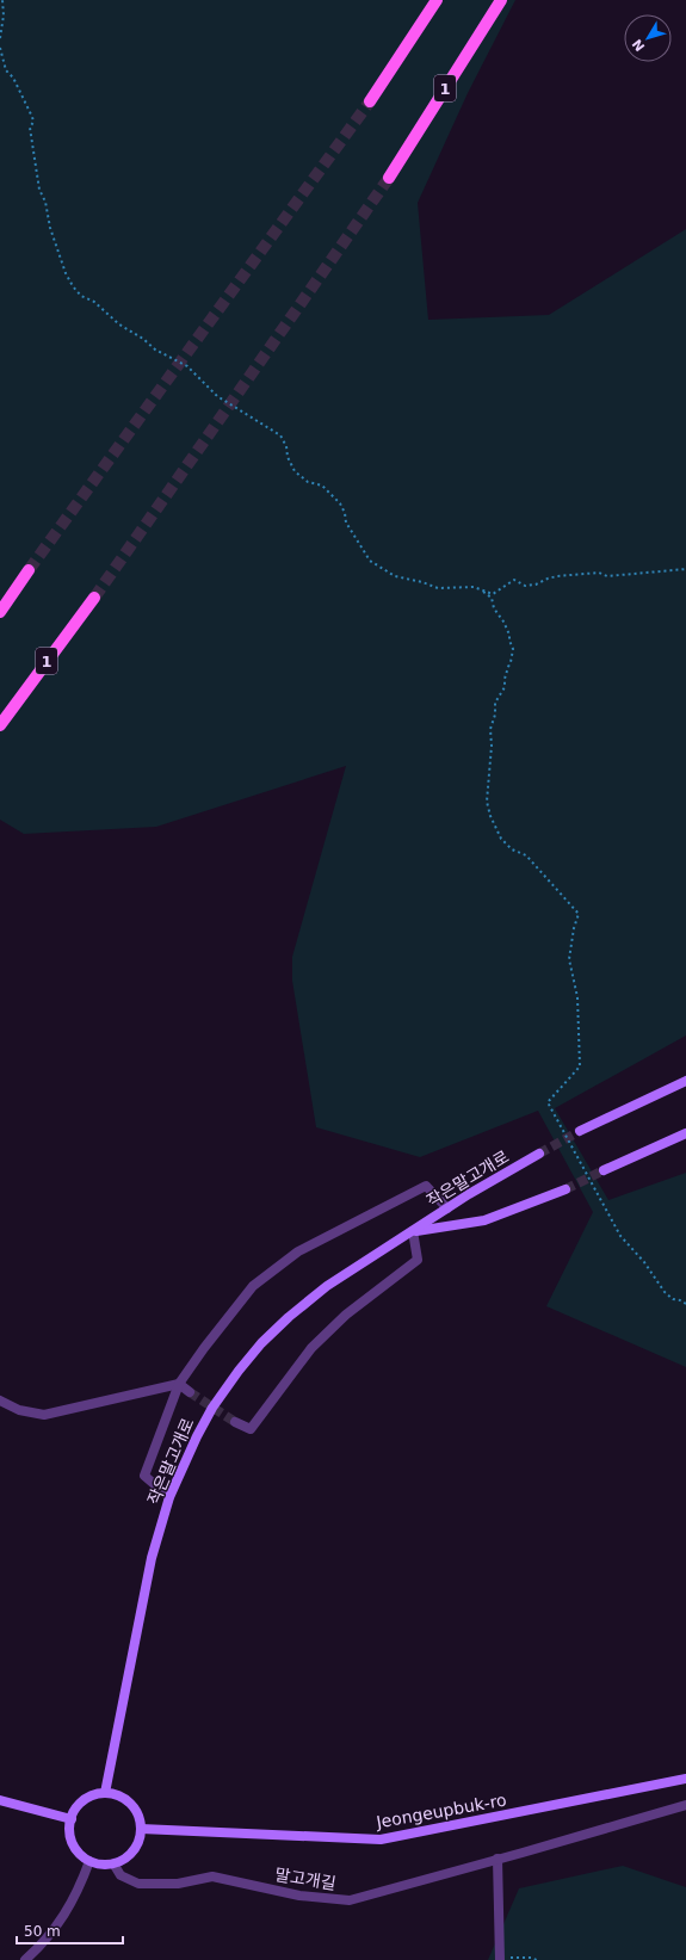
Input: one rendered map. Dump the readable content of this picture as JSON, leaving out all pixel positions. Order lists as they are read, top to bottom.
{
  "streets": {
    "main road": ["1"],
    "street": ["작은말고개로", "Jeongeupbuk-ro", "말고개길"]
  },
  "crossings": [
    ["작은말고개로", "Jeongeupbuk-ro"],
    ["작은말고개로", "말고개길"],
    ["Jeongeupbuk-ro", "말고개길"]
  ],
  "scale_bar": "50 m",
  "north": "bottom left"
}
